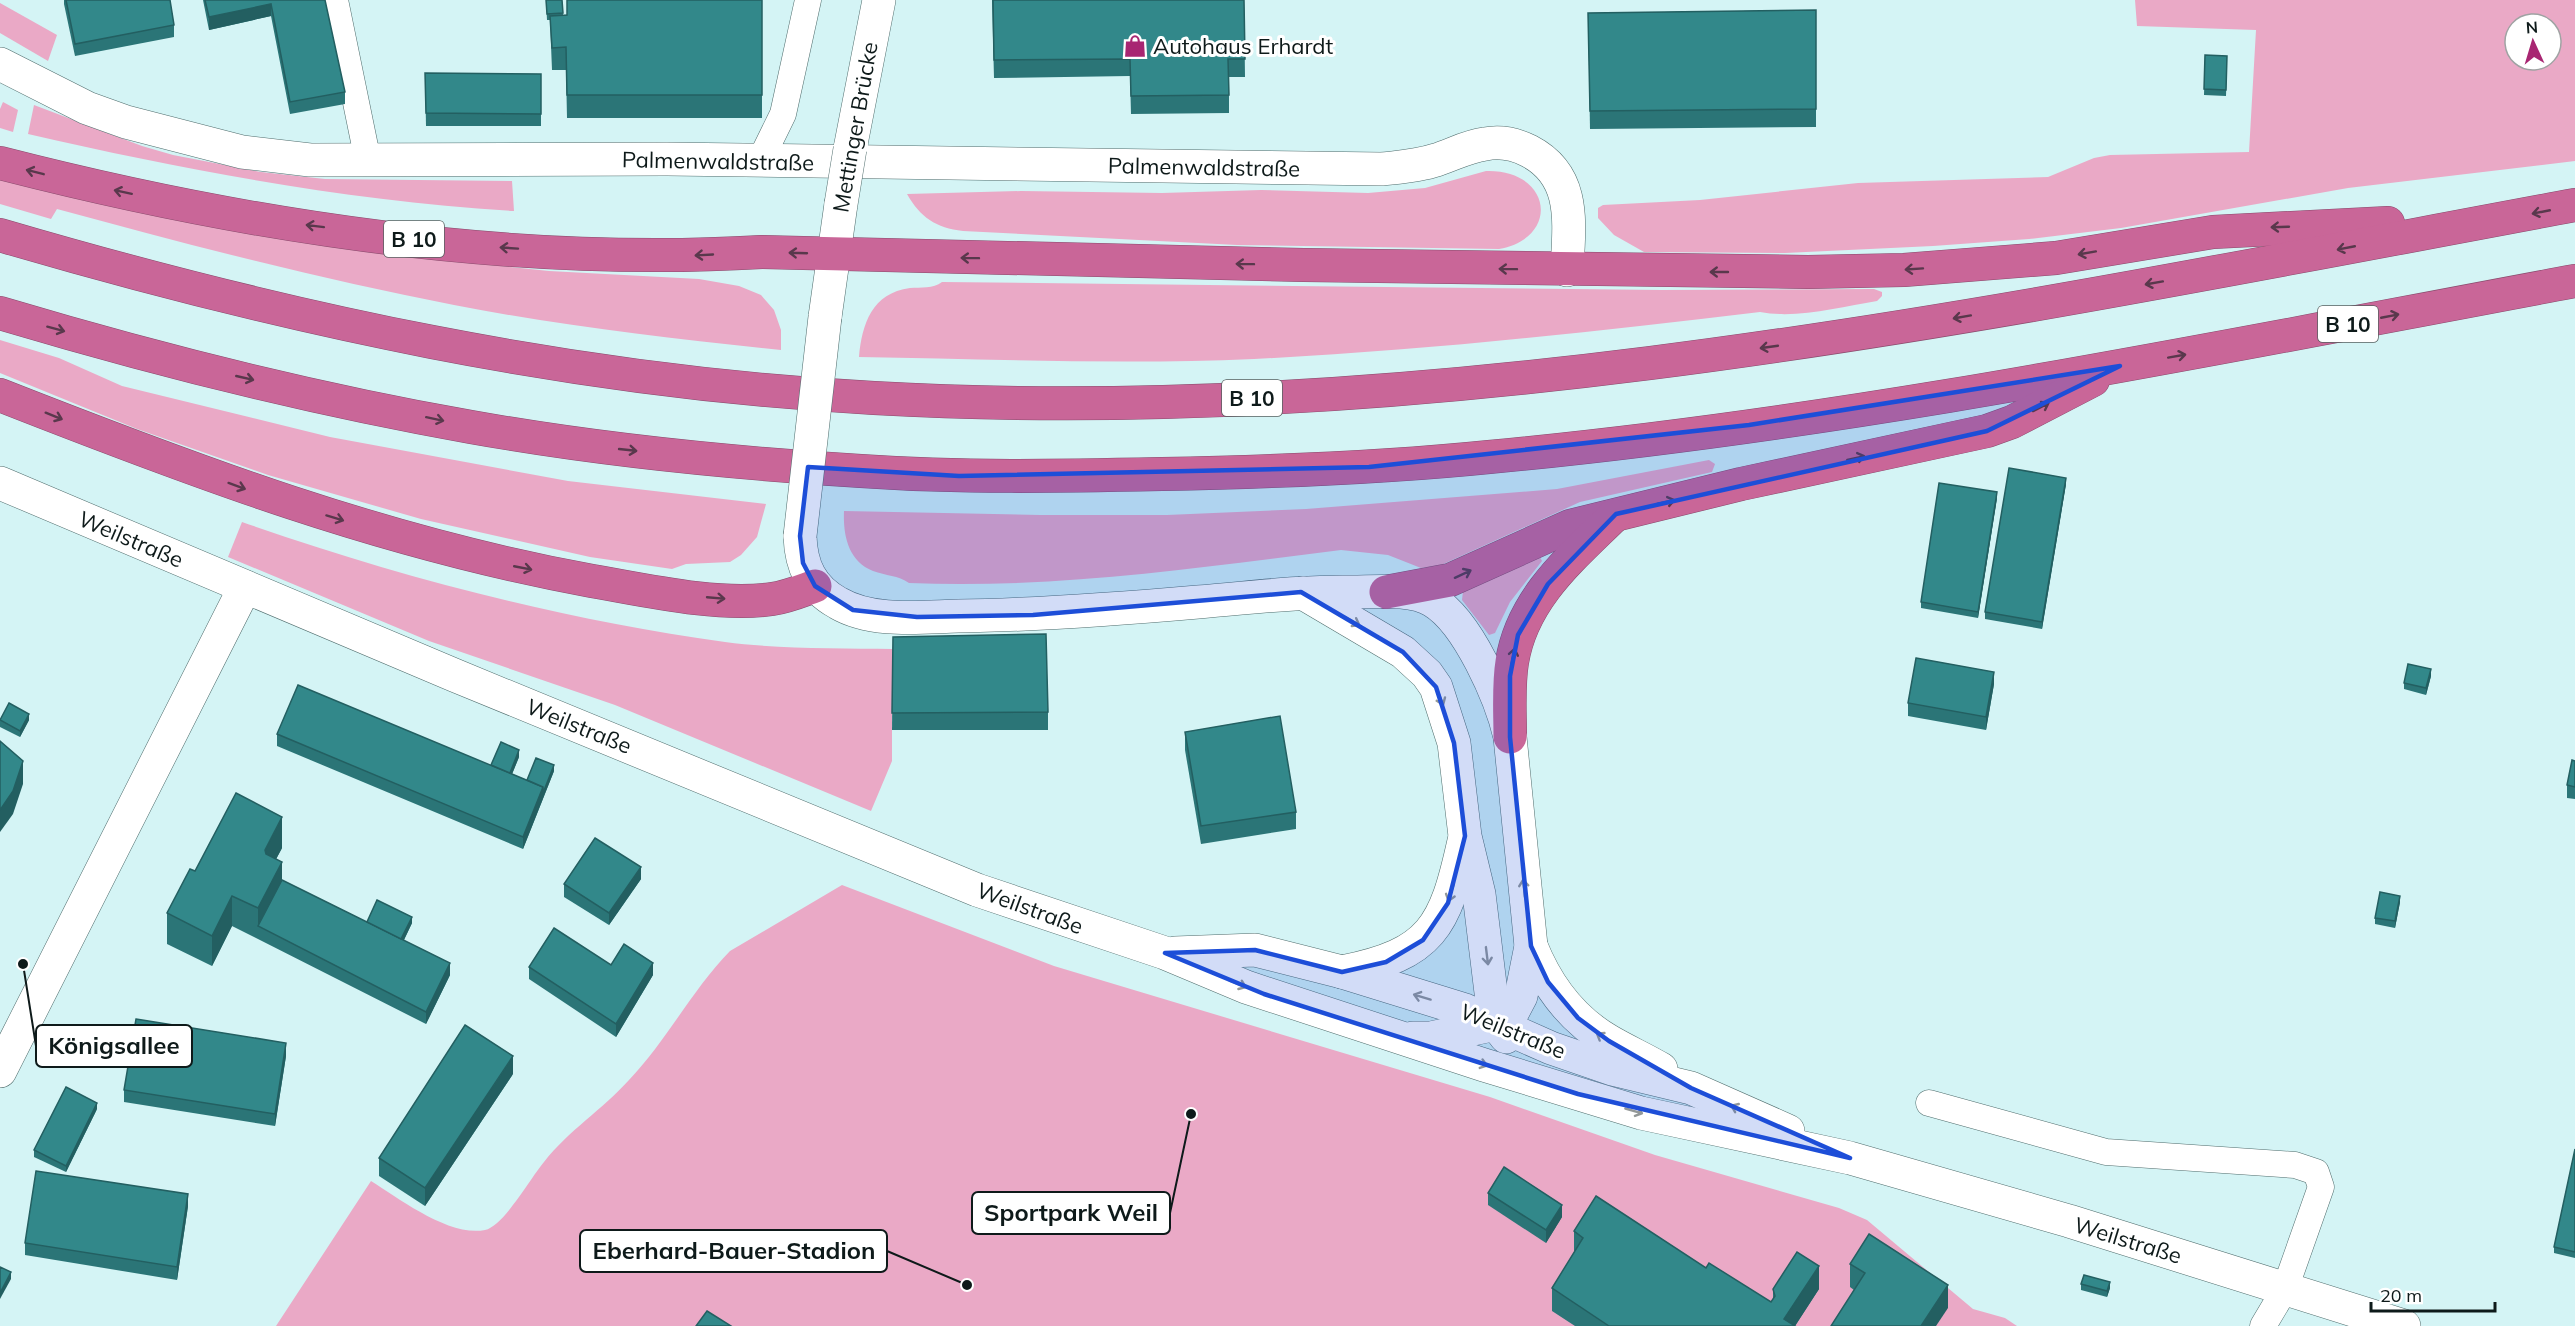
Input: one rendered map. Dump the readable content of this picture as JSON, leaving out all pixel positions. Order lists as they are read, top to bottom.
{
  "streets": {
    "highway": ["B 10"],
    "street": ["Mettinger Brücke", "Palmenwaldstraße", "Weilstraße"]
  },
  "crossings": [
    ["Mettinger Brücke", "B 10"]
  ],
  "places": {
    "shop": ["Autohaus Erhardt"],
    "other": ["Königsallee", "Sportpark Weil", "Eberhard-Bauer-Stadion"]
  },
  "scale_bar": "20 m",
  "north": "top"
}
